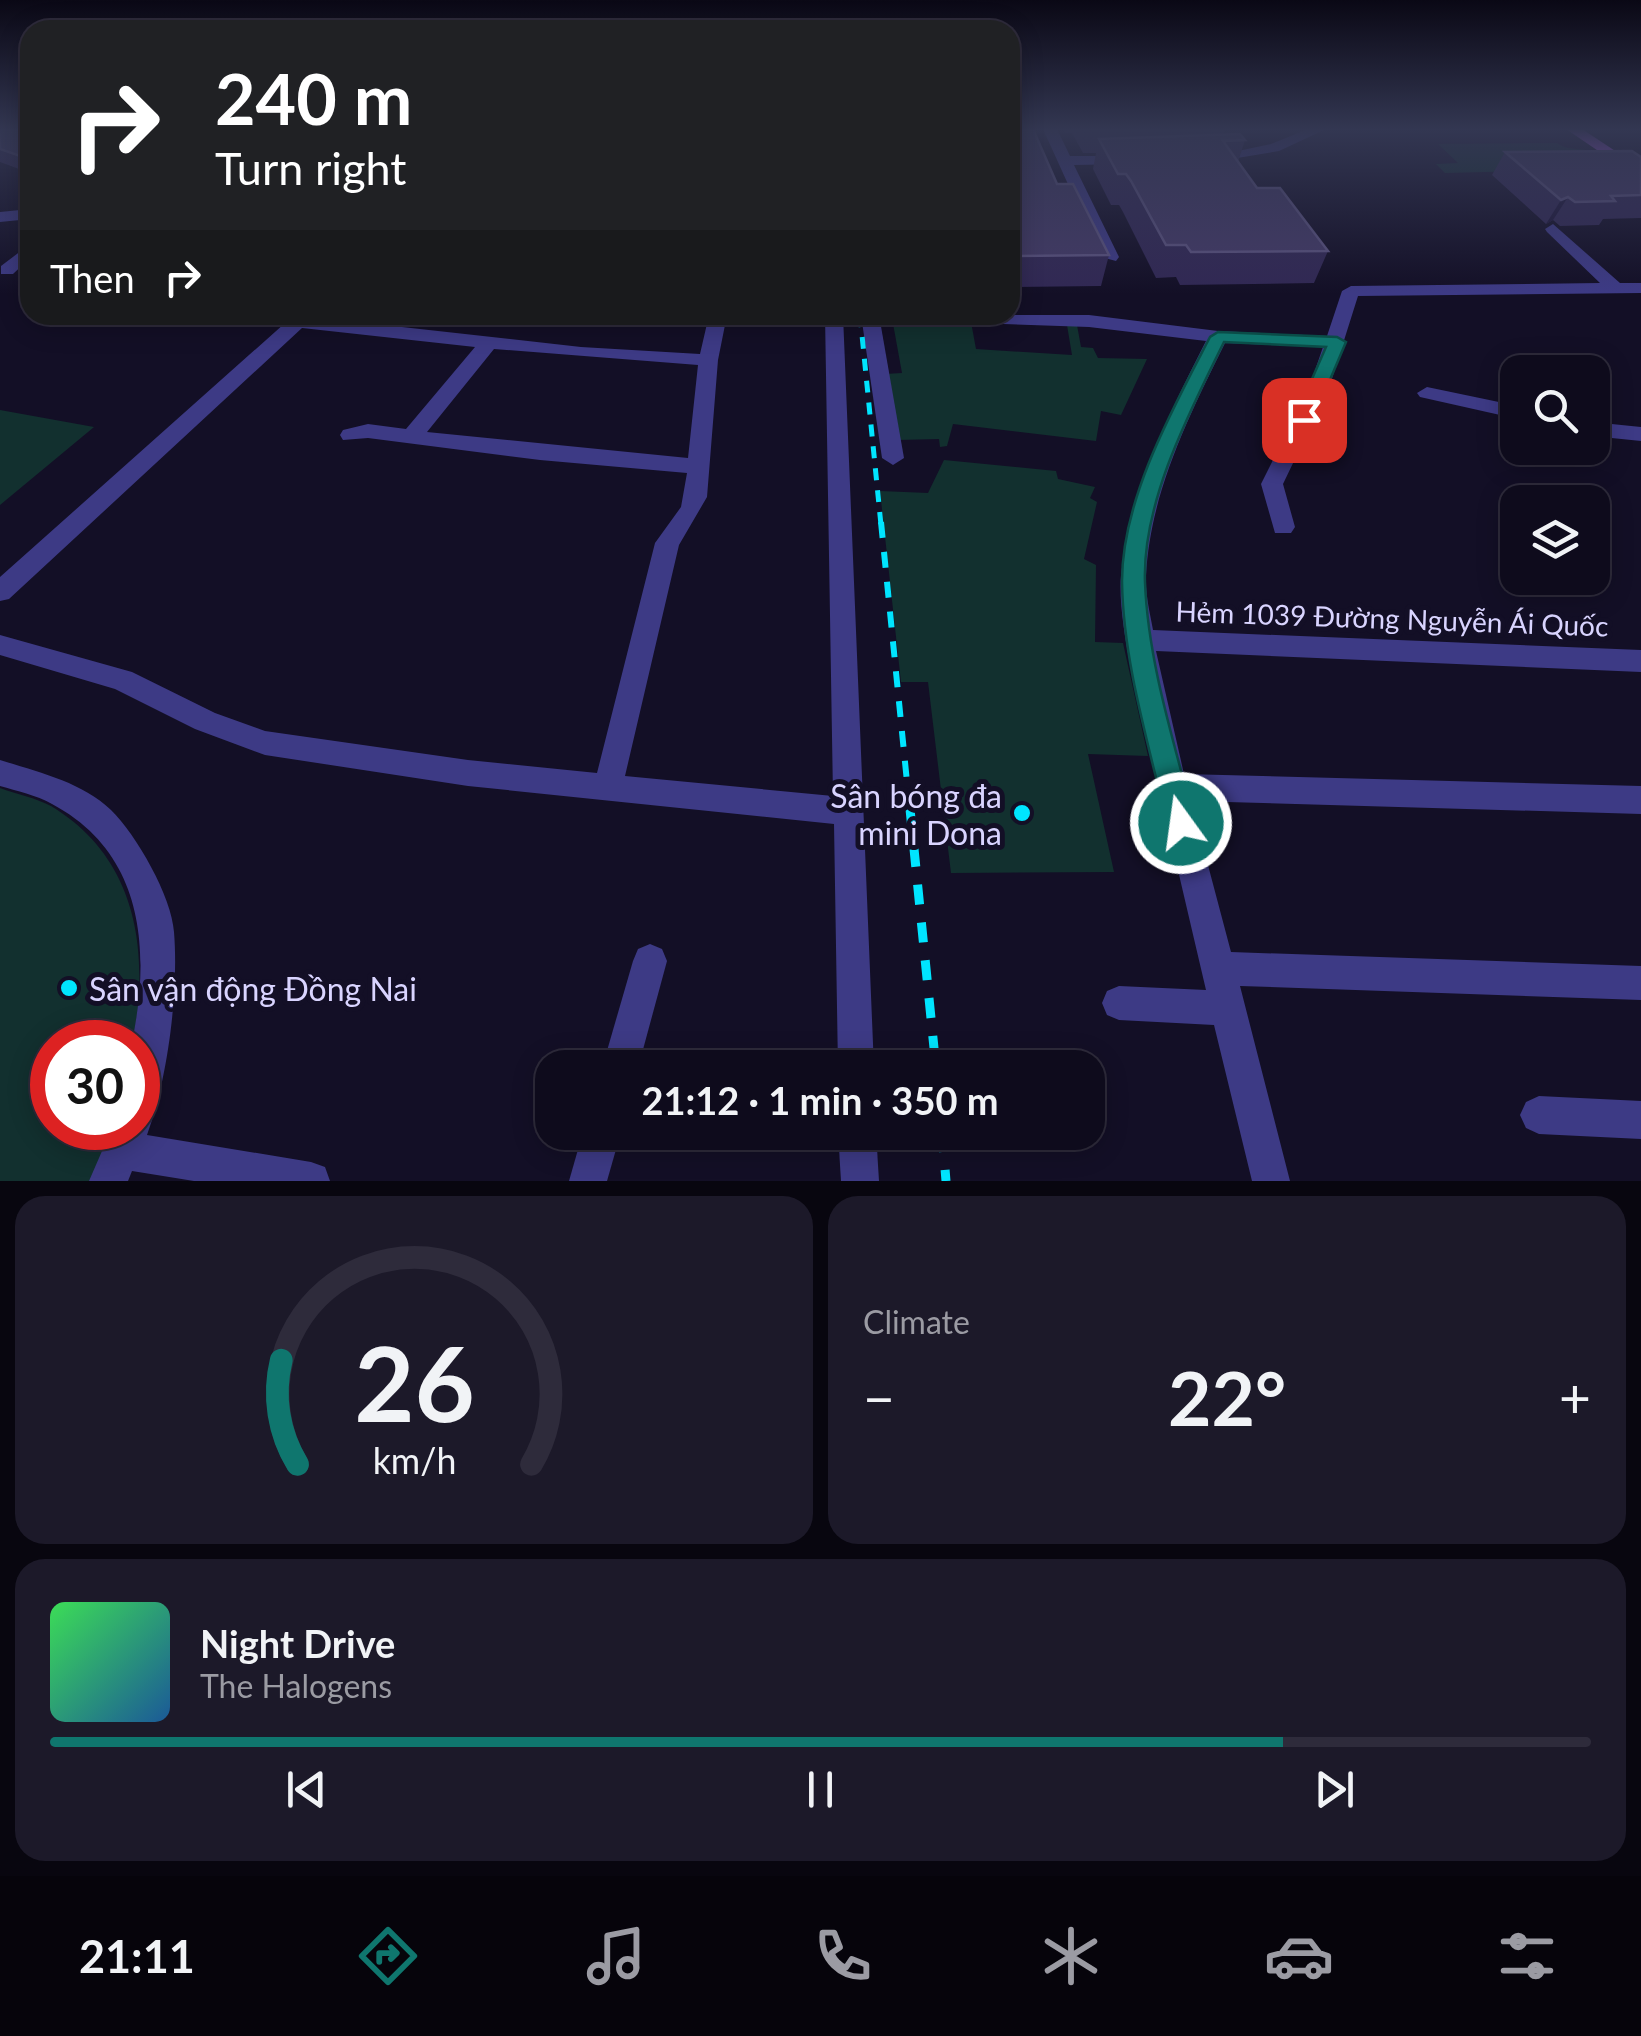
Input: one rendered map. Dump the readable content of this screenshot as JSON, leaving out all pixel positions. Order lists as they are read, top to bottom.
{
  "streets": {
    "street": ["Hẻm 1039 Đường Nguyễn Ái Quốc"]
  },
  "places": ["Sân bóng đa mini Dona", "Sân vận động Đồng Nai"],
  "page": {
    "turn": ["240 m", "Turn right"],
    "then": "Then",
    "limit": "30",
    "trip": "21:12 · 1 min · 350 m",
    "tile": "Climate",
    "heat": ["−", "22°", "+"],
    "song": ["Night Drive", "The Halogens"],
    "tabs": "21:11",
    "gauge": ["26", "km/h"]
  }
}
